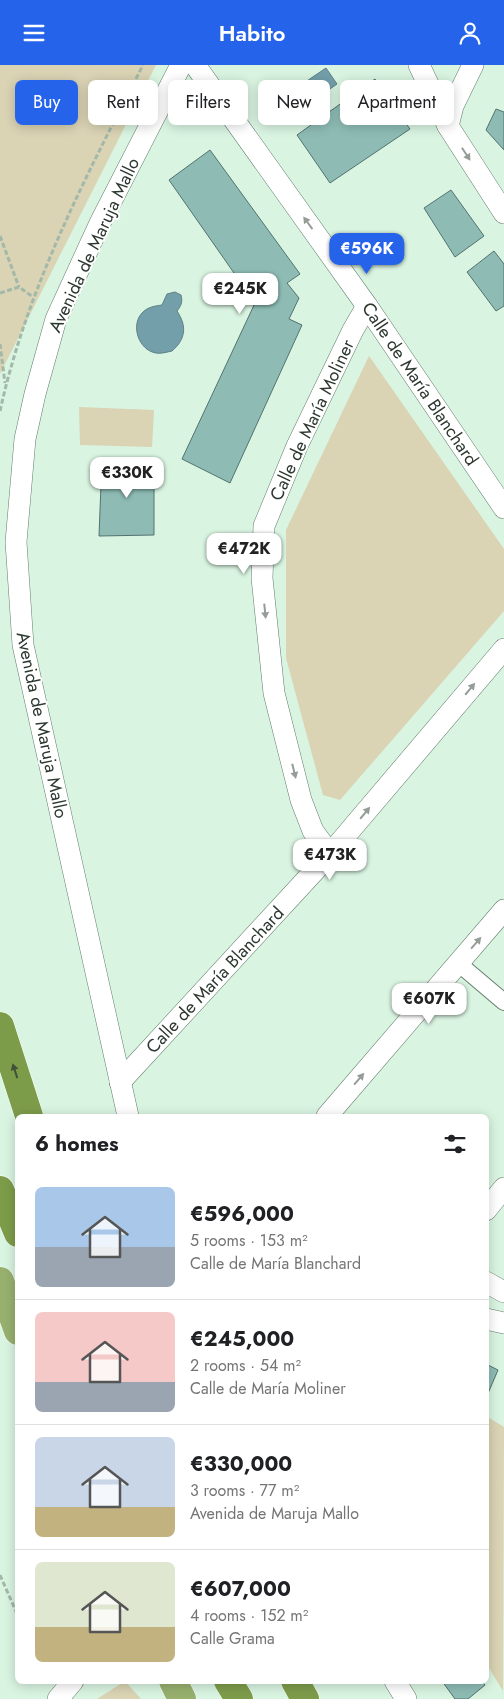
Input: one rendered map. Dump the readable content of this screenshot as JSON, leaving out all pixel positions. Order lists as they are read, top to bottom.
{
  "streets": {
    "street": ["Avenida de Maruja Mallo", "Calle de María Blanchard", "Calle de María Moliner"]
  },
  "crossings": [
    ["Avenida de Maruja Mallo", "Calle de María Blanchard"],
    ["Calle de María Blanchard", "Calle de María Moliner"]
  ],
  "one_way": ["Calle de María Moliner"],
  "page": {
    "header": "Habito",
    "chip": [
      "Buy",
      "Rent",
      "Filters",
      "New",
      "Apartment"
    ],
    "price": [
      "€596K",
      "€245K",
      "€330K",
      "€472K",
      "€473K",
      "€607K"
    ],
    "heading": "6 homes",
    "list": [
      {
        "name": "€596,000",
        "note": "5 rooms · 153 m² · Calle de María Blanchard"
      },
      {
        "name": "€245,000",
        "note": "2 rooms · 54 m² · Calle de María Moliner"
      },
      {
        "name": "€330,000",
        "note": "3 rooms · 77 m² · Avenida de Maruja Mallo"
      },
      {
        "name": "€607,000",
        "note": "4 rooms · 152 m² · Calle Grama"
      }
    ]
  }
}
